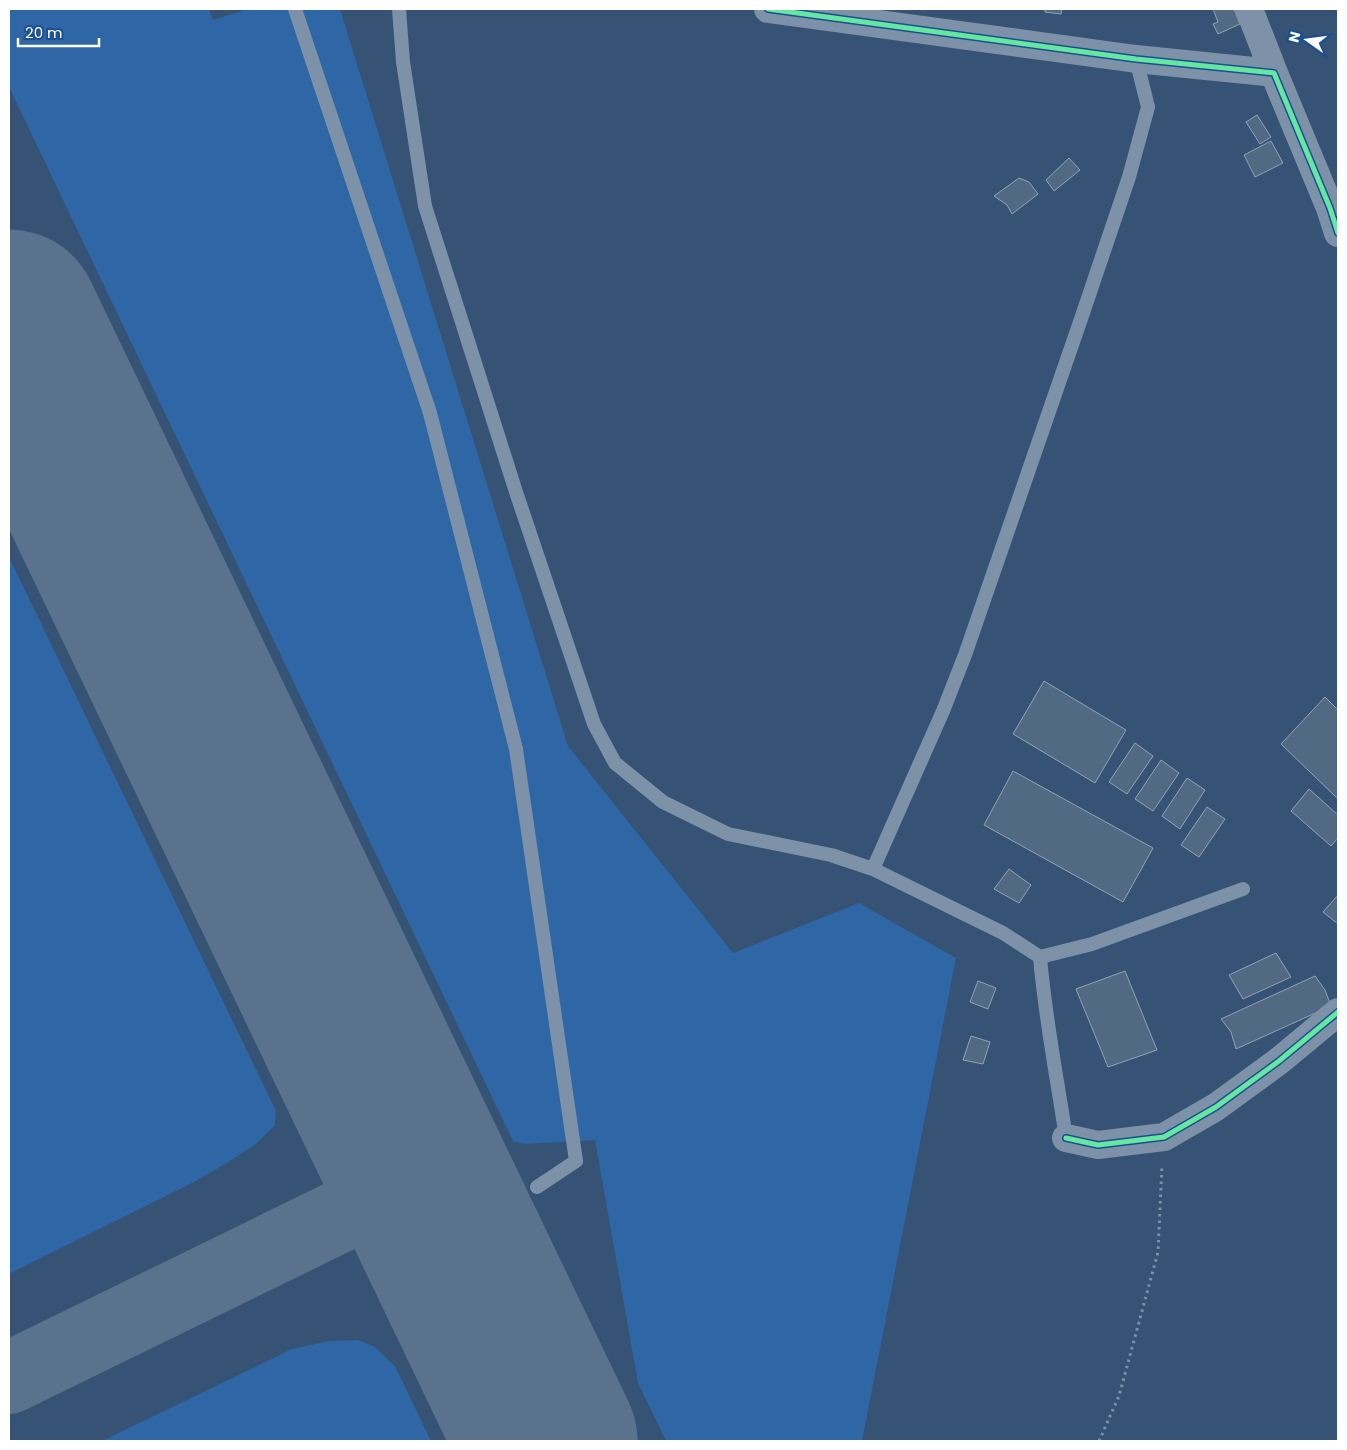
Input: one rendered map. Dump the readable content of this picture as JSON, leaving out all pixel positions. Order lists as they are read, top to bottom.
{
  "scale_bar": "20 m",
  "north": "left"
}
